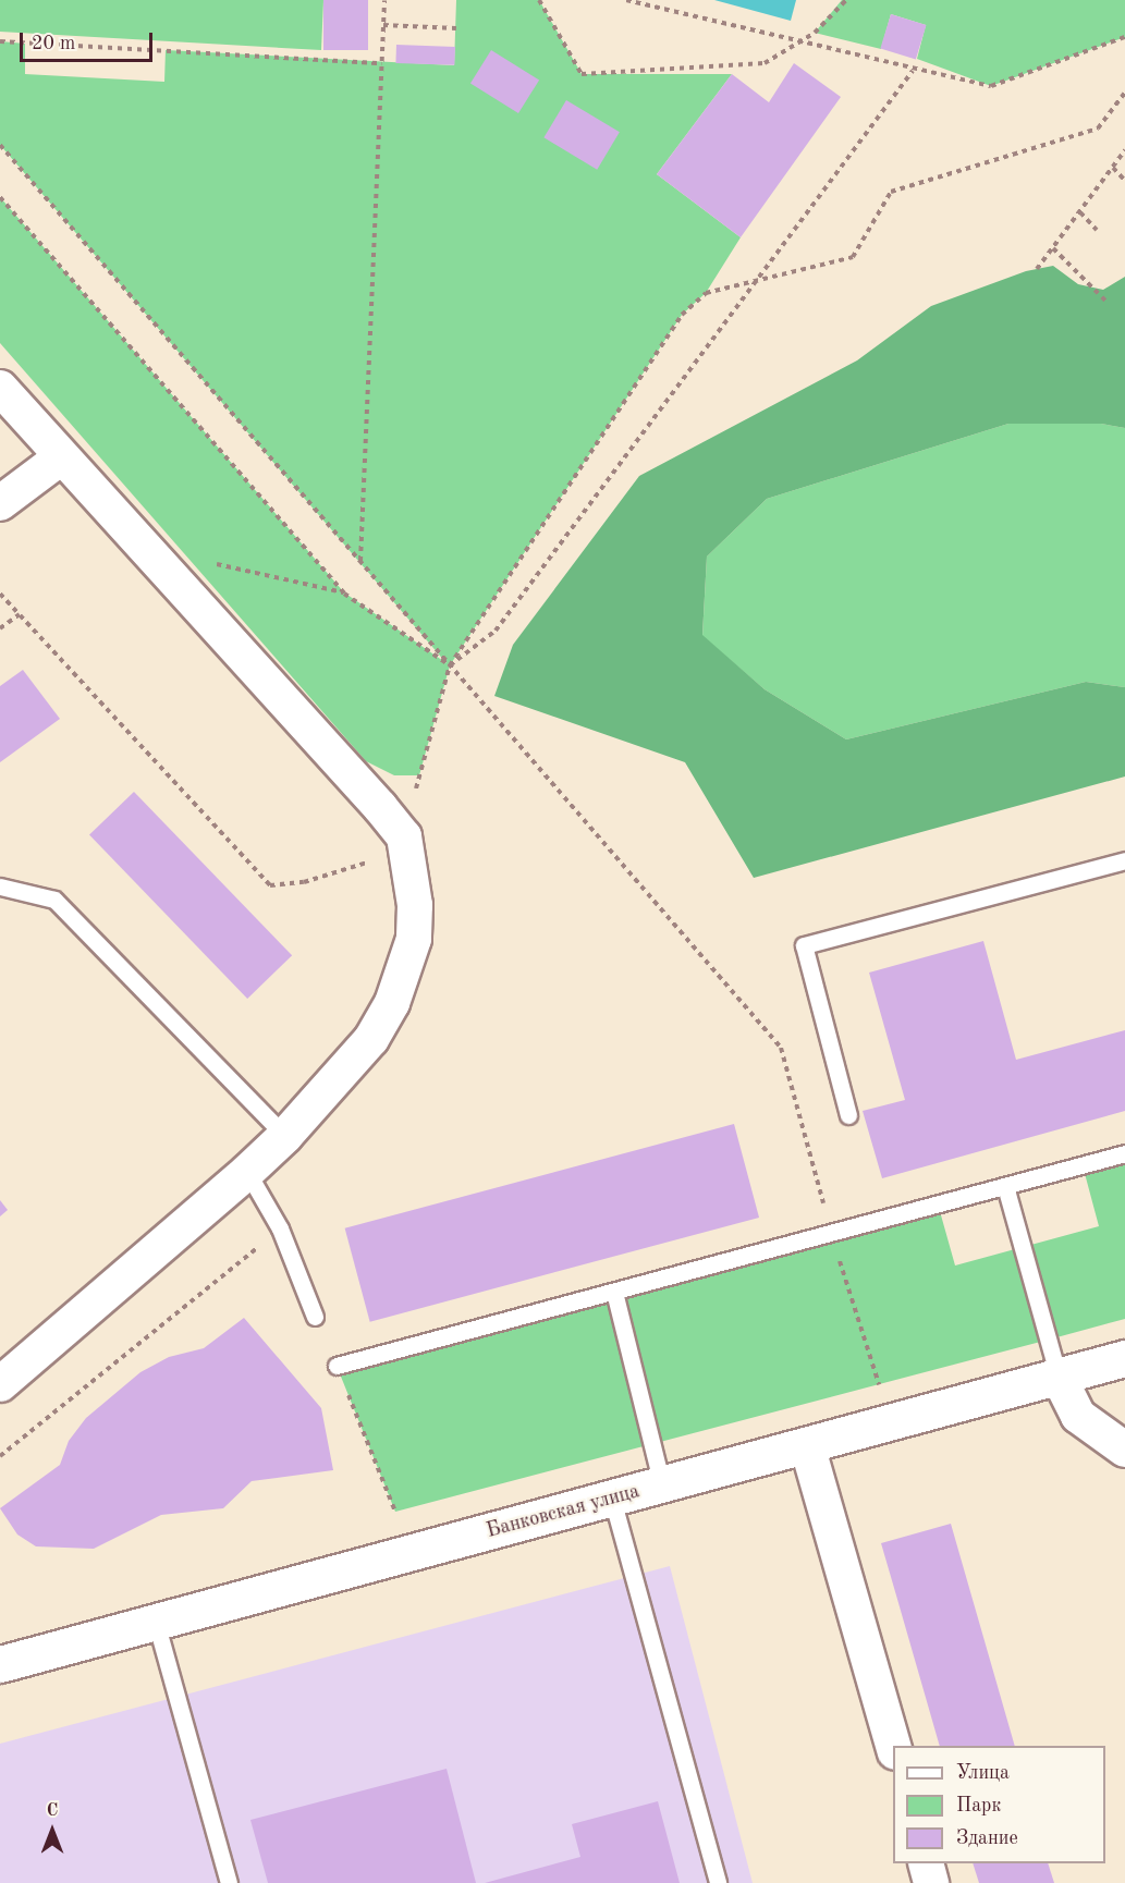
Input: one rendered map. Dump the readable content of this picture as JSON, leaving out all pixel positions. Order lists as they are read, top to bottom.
{
  "streets": {
    "street": ["Банковская улица"]
  },
  "legend": ["Улица", "Парк", "Здание"],
  "scale_bar": "20 m",
  "north": "top"
}
